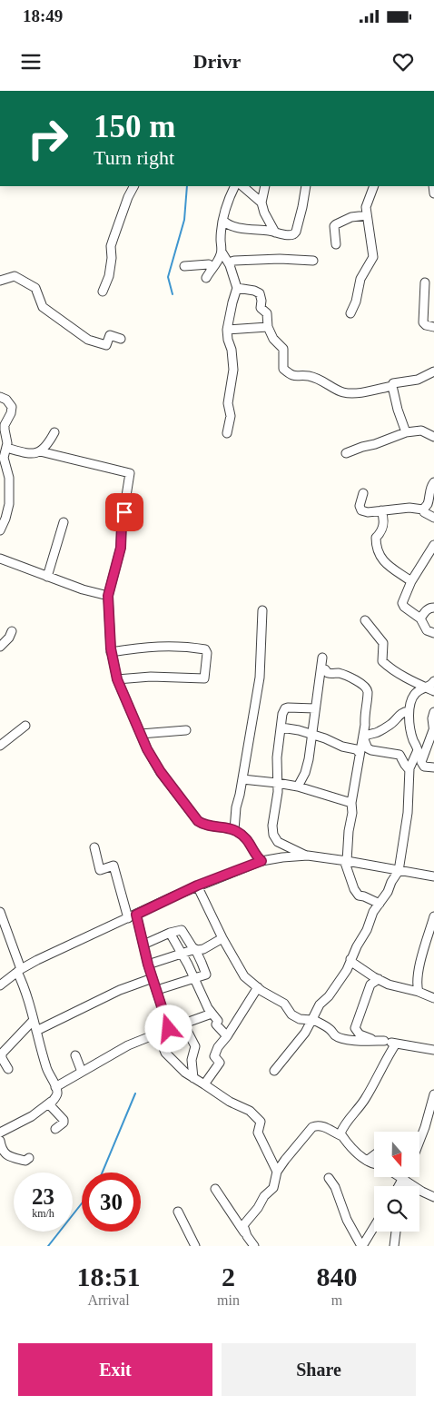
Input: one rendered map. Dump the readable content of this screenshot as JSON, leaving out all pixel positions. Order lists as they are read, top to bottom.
{
  "north": "bottom",
  "page": {
    "status": "18:49",
    "header": "Drivr",
    "turn": ["150 m", "Turn right"],
    "speed": "23 km/h",
    "limit": "30",
    "eta": [
      "18:51",
      "Arrival",
      "2",
      "min",
      "840",
      "m"
    ],
    "buttons": ["Exit", "Share"]
  }
}
